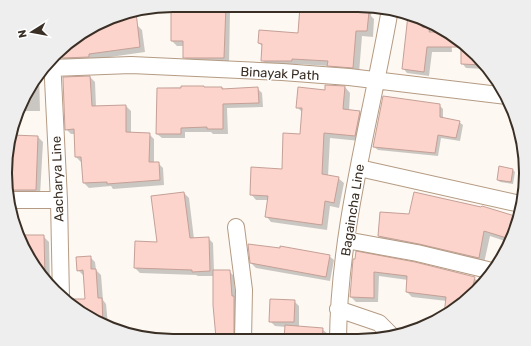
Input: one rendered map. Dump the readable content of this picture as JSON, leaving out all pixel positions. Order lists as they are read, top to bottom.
{
  "streets": {
    "street": ["Binayak Path", "Aacharya Line", "Bagaincha Line"]
  },
  "crossings": [
    ["Binayak Path", "Bagaincha Line"]
  ],
  "north": "left"
}
